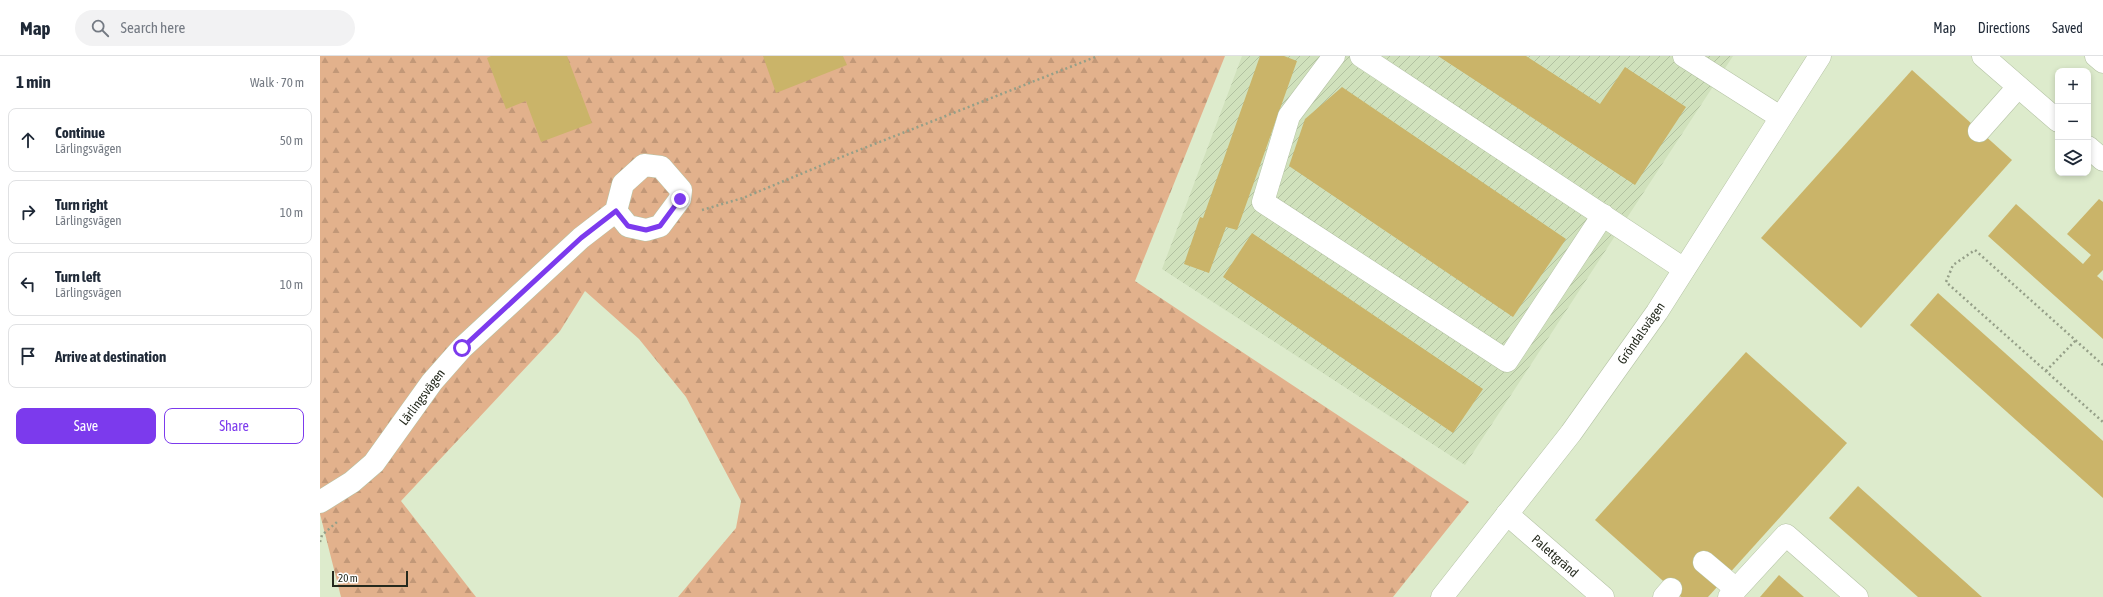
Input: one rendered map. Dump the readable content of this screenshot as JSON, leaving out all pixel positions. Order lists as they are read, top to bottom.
{
  "streets": {
    "street": ["Gröndalsvägen", "Lärlingsvägen", "Palettgränd"]
  },
  "crossings": [
    ["Gröndalsvägen", "Palettgränd"]
  ],
  "scale_bar": "20 m",
  "page": {
    "header": "Map",
    "search": "Search here",
    "nav": ["Map", "Directions", "Saved"],
    "heading": ["1 min", "Walk · 70 m"],
    "map_buttons": ["+", "−"],
    "list": [
      ["Continue", "Lärlingsvägen", "50 m"],
      ["Turn right", "Lärlingsvägen", "10 m"],
      ["Turn left", "Lärlingsvägen", "10 m"],
      "Arrive at destination"
    ],
    "buttons": ["Save", "Share"],
    "scale": "20 m"
  }
}
